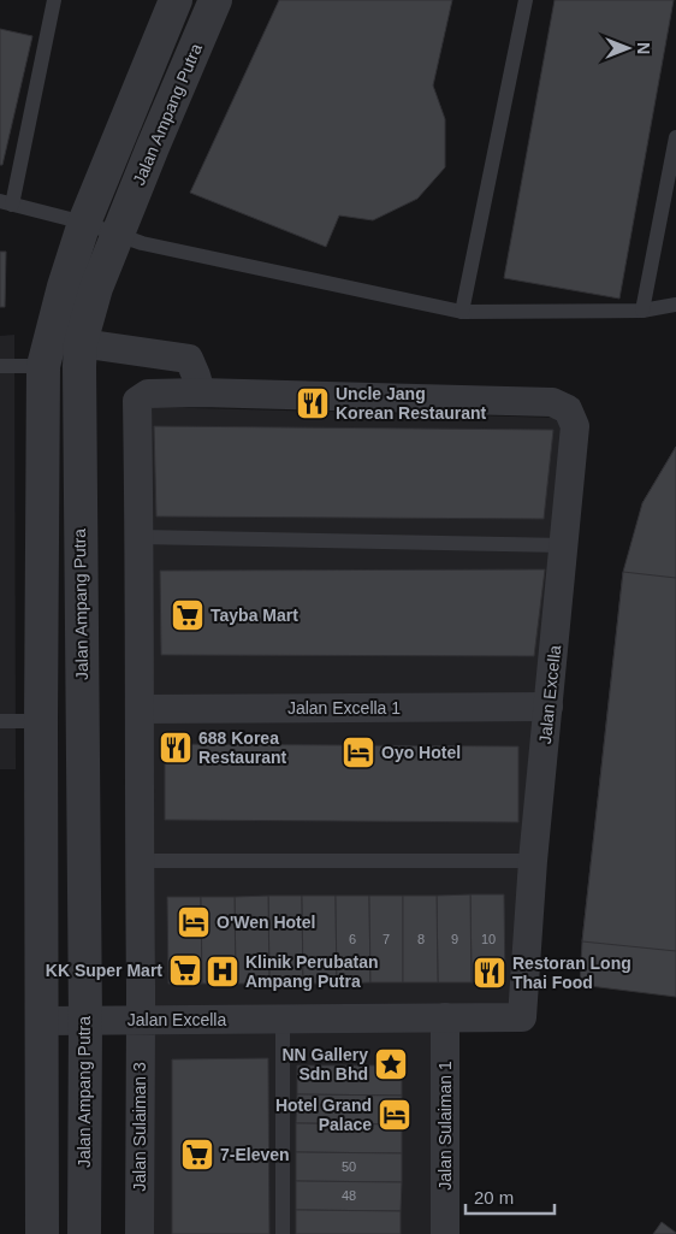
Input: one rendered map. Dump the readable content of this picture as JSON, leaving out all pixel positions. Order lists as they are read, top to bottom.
{
  "streets": {
    "street": [
      "Jalan Ampang Putra",
      "Jalan Excella",
      "Jalan Excella 1",
      "Jalan Sulaiman 1",
      "Jalan Sulaiman 3"
    ]
  },
  "crossings": [
    ["Jalan Ampang Putra", "Jalan Excella"],
    ["Jalan Excella", "Jalan Excella 1"],
    ["Jalan Excella", "Jalan Sulaiman 1"],
    ["Jalan Excella", "Jalan Sulaiman 3"],
    ["Jalan Excella 1", "Jalan Sulaiman 3"]
  ],
  "places": {
    "restaurant": ["Uncle Jang Korean Restaurant", "688 Korea Restaurant", "Restoran Long Thai Food"],
    "supermarket": ["Tayba Mart", "KK Super Mart", "7-Eleven"],
    "hotel": ["Oyo Hotel", "O'Wen Hotel", "Hotel Grand Palace"],
    "hospital": ["Klinik Perubatan Ampang Putra"],
    "place": ["NN Gallery Sdn Bhd"]
  },
  "house_numbers": [
    "6",
    "7",
    "8",
    "9",
    "10",
    "50",
    "48"
  ],
  "scale_bar": "20 m",
  "north": "right"
}
